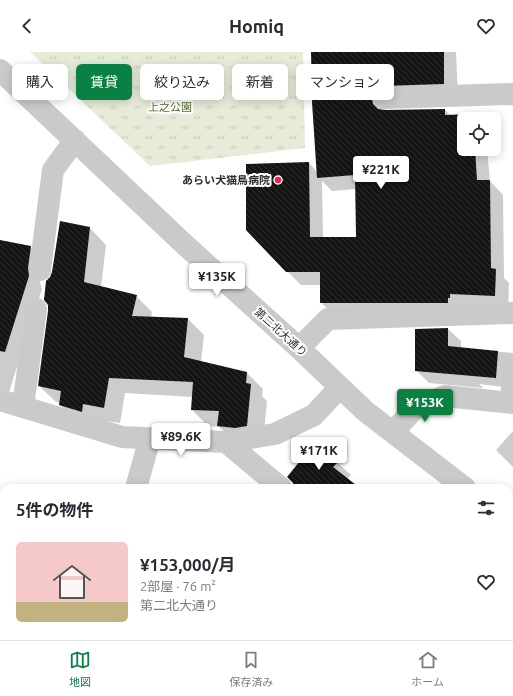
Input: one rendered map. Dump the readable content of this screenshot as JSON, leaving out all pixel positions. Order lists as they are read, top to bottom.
{
  "streets": {
    "street": ["第二北大通り"]
  },
  "parks": ["上之公園"],
  "places": ["あらい犬猫鳥病院"],
  "page": {
    "header": "Homiq",
    "chip": [
      "購入",
      "賃貸",
      "絞り込み",
      "新着",
      "マンション"
    ],
    "price": [
      "¥221K",
      "¥135K",
      "¥153K",
      "¥89.6K",
      "¥171K"
    ],
    "heading": "5件の物件",
    "list": [
      {
        "name": "¥153,000/月",
        "note": "2部屋 · 76 m² · 第二北大通り"
      }
    ],
    "tabs": ["地図", "保存済み", "ホーム"]
  }
}
